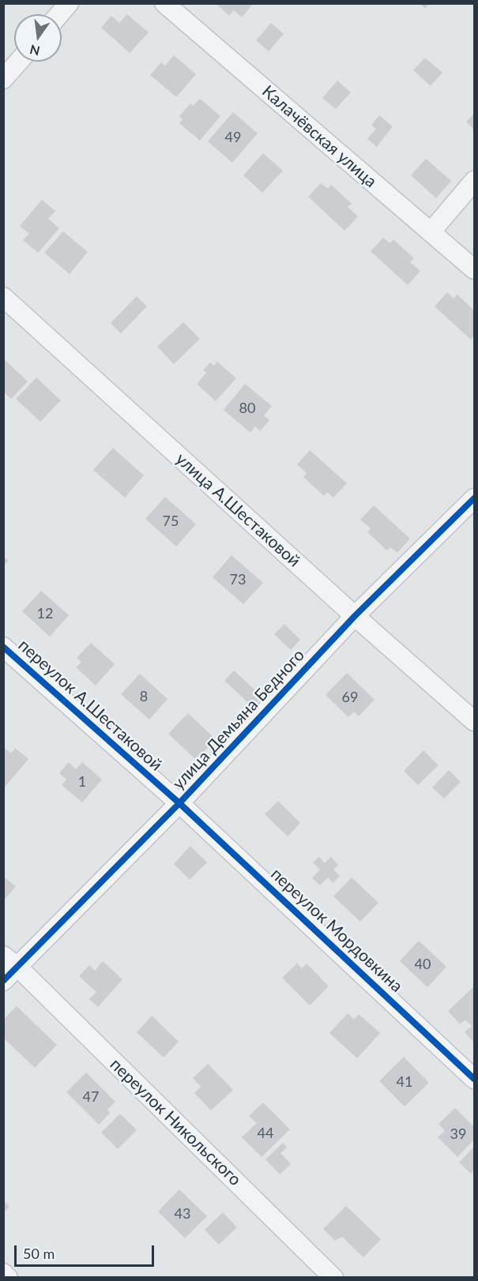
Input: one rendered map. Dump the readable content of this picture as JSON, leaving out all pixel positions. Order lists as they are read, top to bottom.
{
  "streets": {
    "street": [
      "Калачёвская улица",
      "улица А.Шестаковой",
      "переулок А.Шестаковой",
      "улица Демьяна Бедного",
      "переулок Мордовкина",
      "переулок Никольского"
    ]
  },
  "crossings": [
    ["улица А.Шестаковой", "улица Демьяна Бедного"],
    ["переулок А.Шестаковой", "улица Демьяна Бедного"],
    ["переулок А.Шестаковой", "переулок Мордовкина"],
    ["улица Демьяна Бедного", "переулок Мордовкина"],
    ["улица Демьяна Бедного", "переулок Никольского"]
  ],
  "house_numbers": [
    "49",
    "80",
    "75",
    "73",
    "12",
    "8",
    "69",
    "1",
    "40",
    "41",
    "47",
    "44",
    "39",
    "43"
  ],
  "scale_bar": "50 m",
  "north": "bottom"
}
